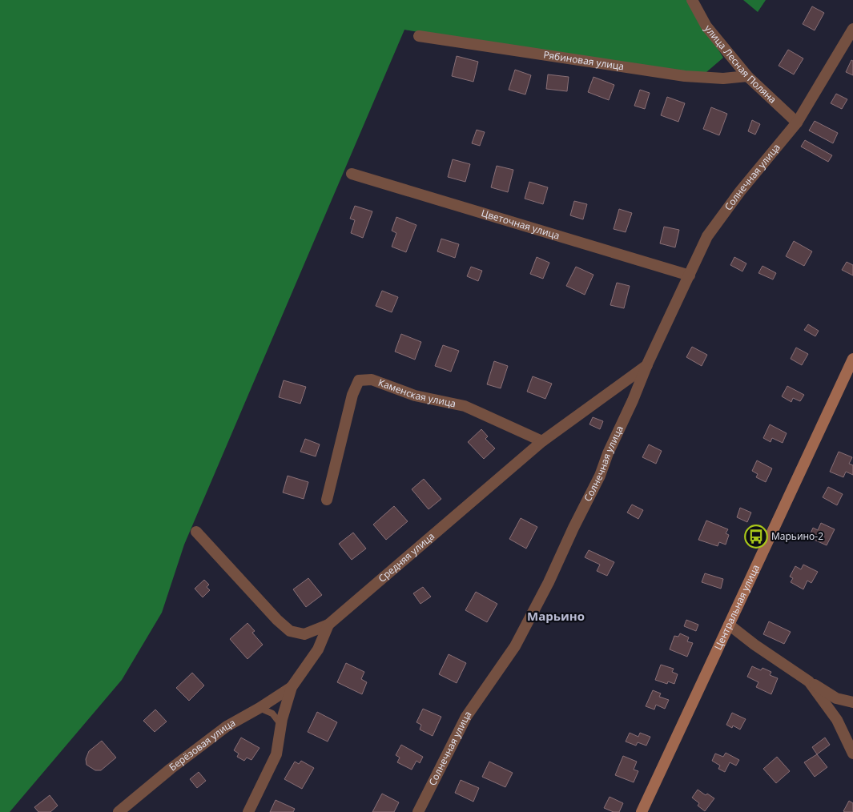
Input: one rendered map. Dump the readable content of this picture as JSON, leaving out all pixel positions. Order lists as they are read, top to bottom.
{
  "streets": {
    "main road": ["Центральная улица"],
    "street": [
      "Рябиновая улица",
      "улица Лесная Поляна",
      "Солнечная улица",
      "Цветочная улица",
      "Каменская улица",
      "Средняя улица",
      "Берёзовая улица"
    ]
  },
  "crossings": [
    ["Рябиновая улица", "улица Лесная Поляна"],
    ["улица Лесная Поляна", "Солнечная улица"],
    ["Солнечная улица", "Цветочная улица"],
    ["Солнечная улица", "Средняя улица"],
    ["Каменская улица", "Средняя улица"],
    ["Средняя улица", "Берёзовая улица"]
  ],
  "districts": ["Марьино"],
  "places": {
    "bus stop": ["Марьино-2"]
  }
}
